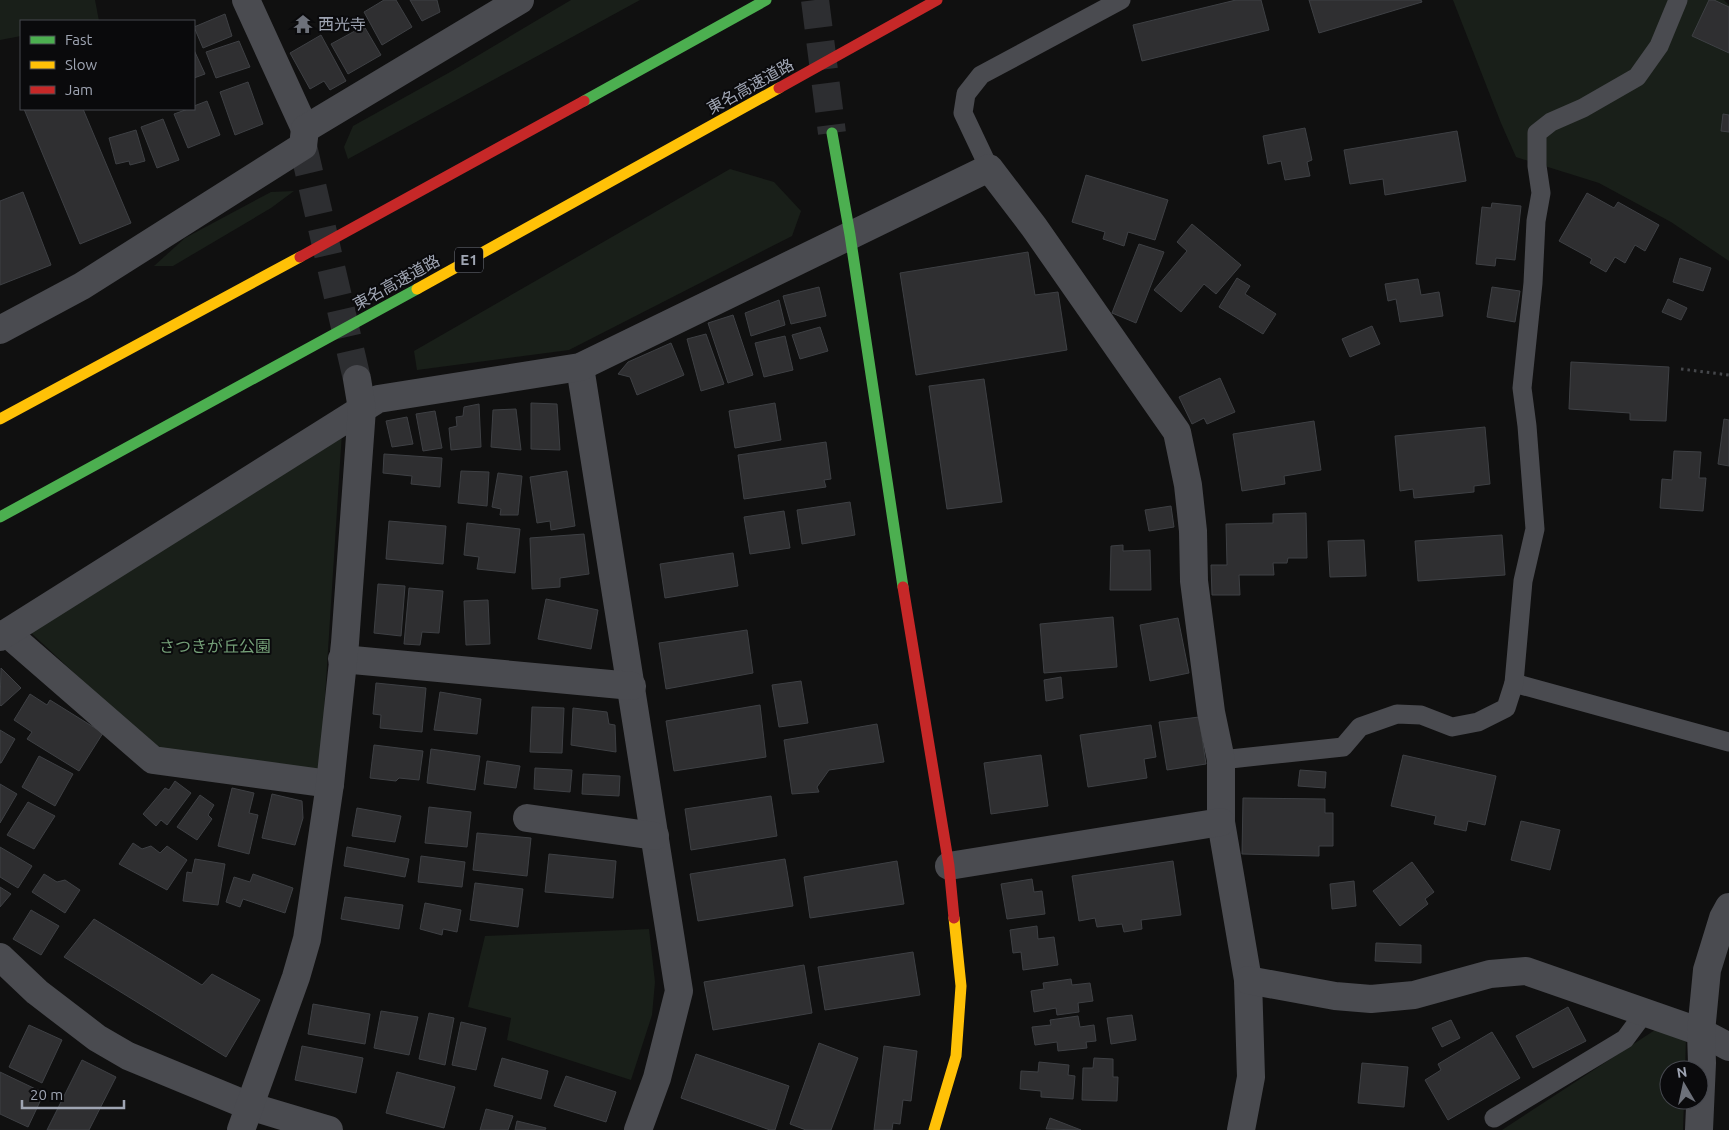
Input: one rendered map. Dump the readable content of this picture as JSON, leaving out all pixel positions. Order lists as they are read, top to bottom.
{
  "streets": {
    "main road": ["東名高速道路", "E1"]
  },
  "parks": ["さつきが丘公園"],
  "places": {
    "temple": ["西光寺"]
  },
  "legend": ["Fast", "Slow", "Jam"],
  "scale_bar": "20 m",
  "north": "top"
}
